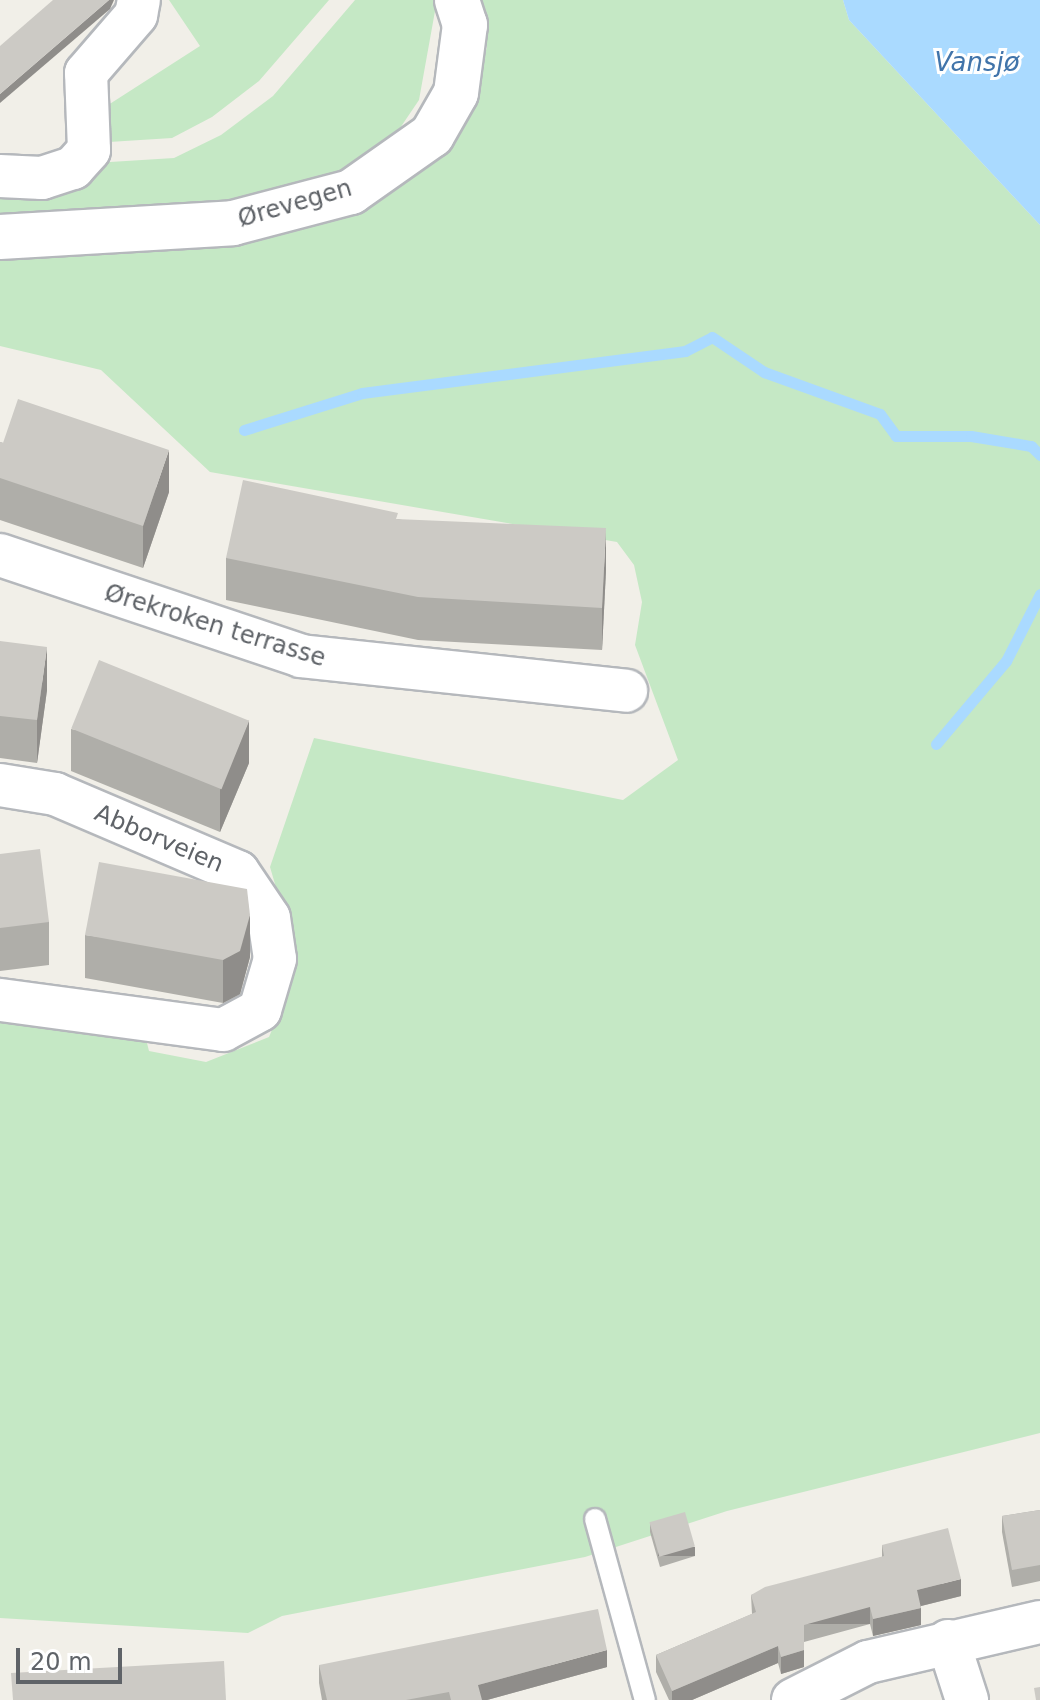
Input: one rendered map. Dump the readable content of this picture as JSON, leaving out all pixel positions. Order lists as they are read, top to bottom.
{
  "streets": {
    "street": ["Ørevegen", "Ørekroken terrasse", "Abborveien"]
  },
  "water": ["Vansjø"],
  "scale_bar": "20 m"
}
